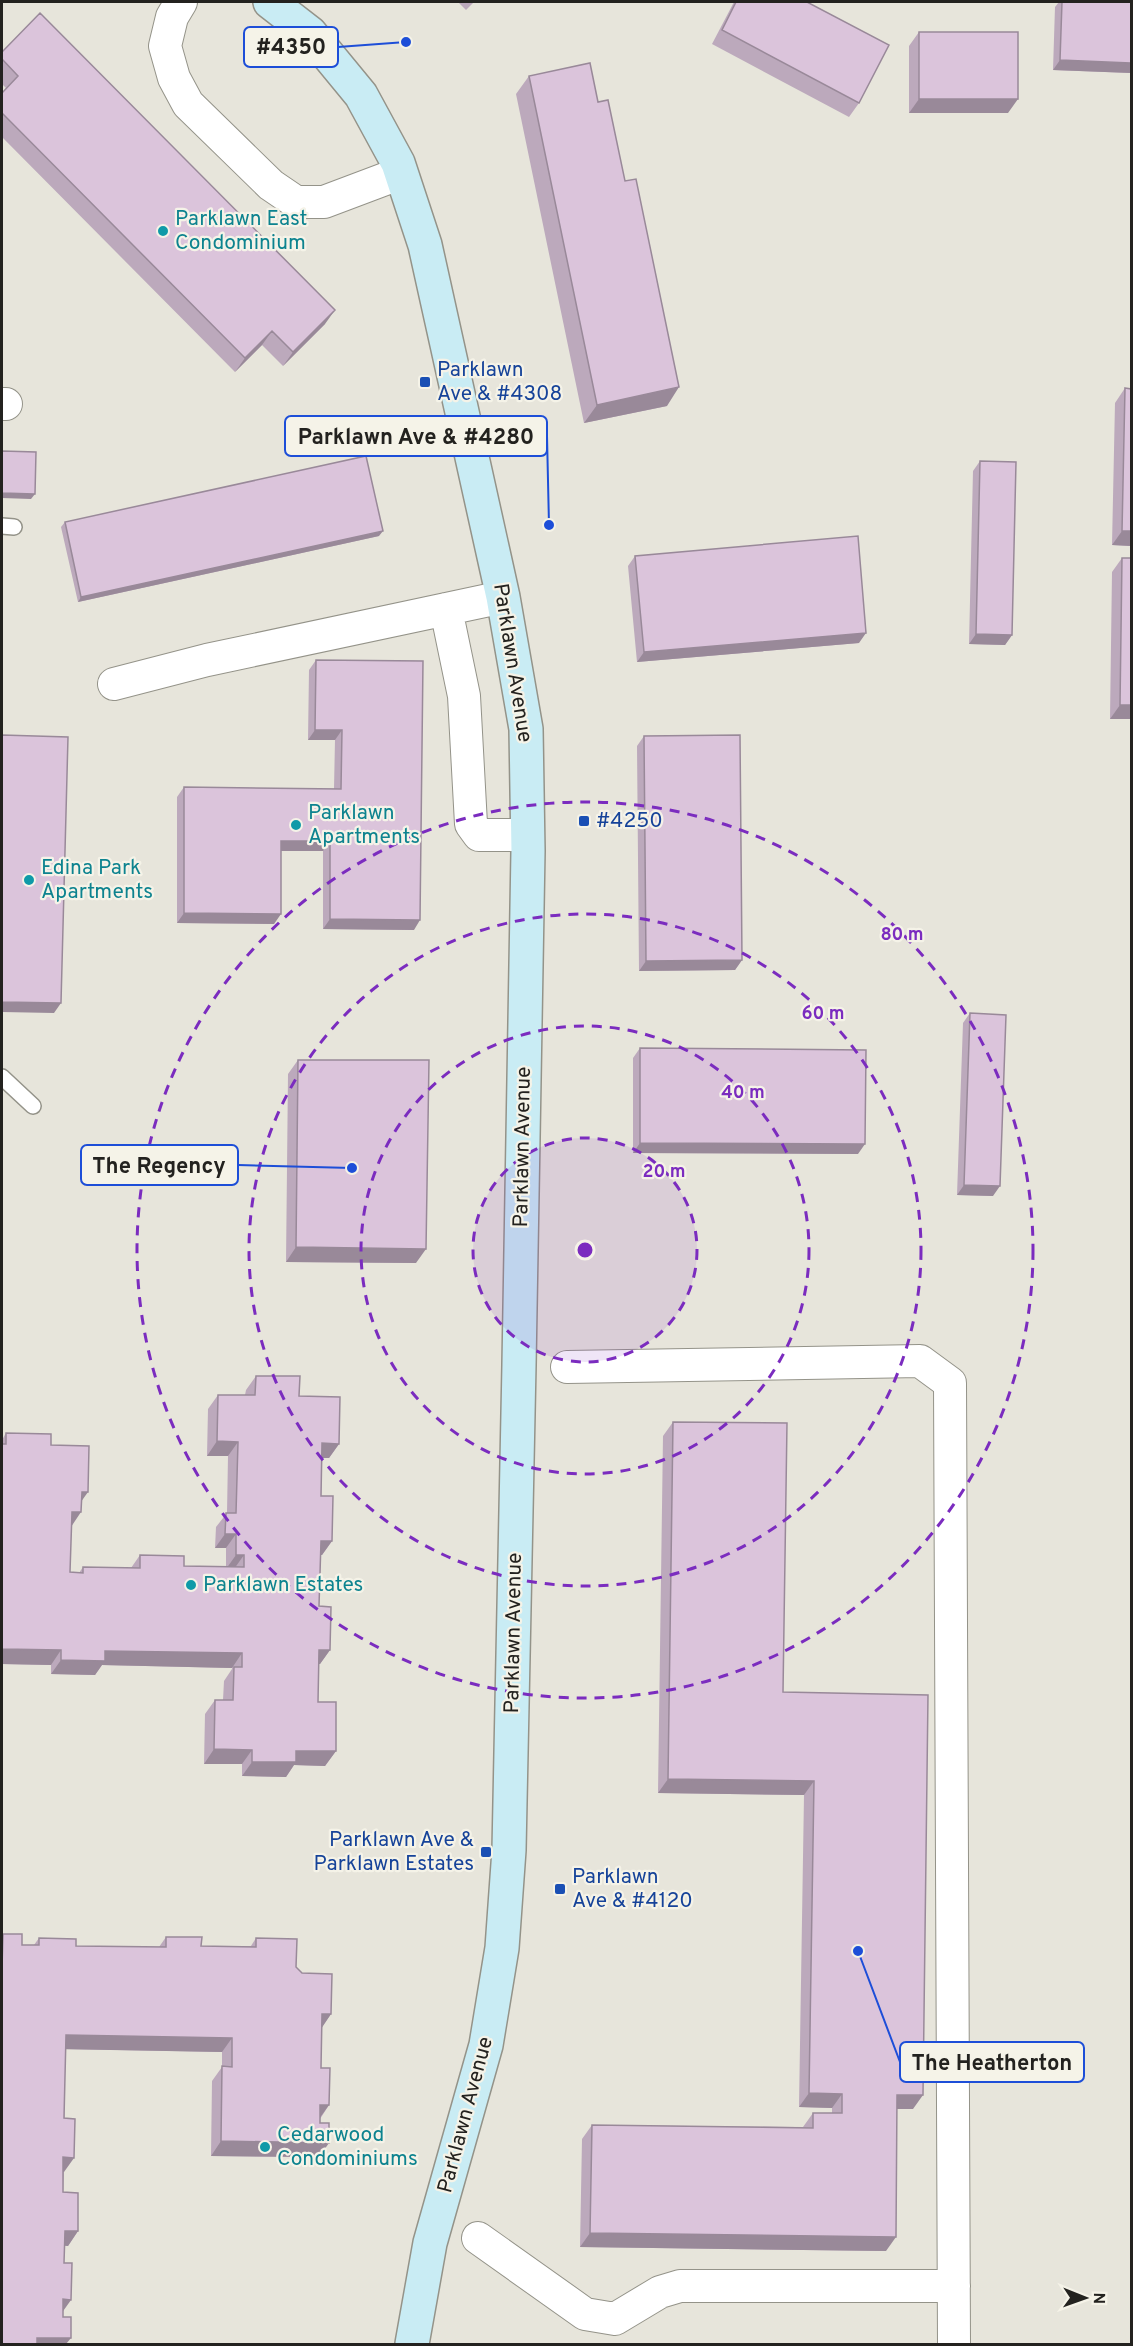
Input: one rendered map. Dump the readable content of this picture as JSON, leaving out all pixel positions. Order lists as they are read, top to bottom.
{
  "streets": {
    "street": ["Parklawn Avenue"]
  },
  "places": {
    "other": [
      "#4350",
      "Parklawn East Condominium",
      "Parklawn Ave & #4280",
      "Parklawn Apartments",
      "Edina Park Apartments",
      "The Regency",
      "Parklawn Estates",
      "The Heatherton",
      "Cedarwood Condominiums"
    ],
    "transit": [
      "Parklawn Ave & #4308",
      "#4250",
      "Parklawn Ave & Parklawn Estates",
      "Parklawn Ave & #4120"
    ]
  },
  "north": "right",
  "rings": [
    "80 m",
    "60 m",
    "40 m",
    "20 m"
  ]
}
